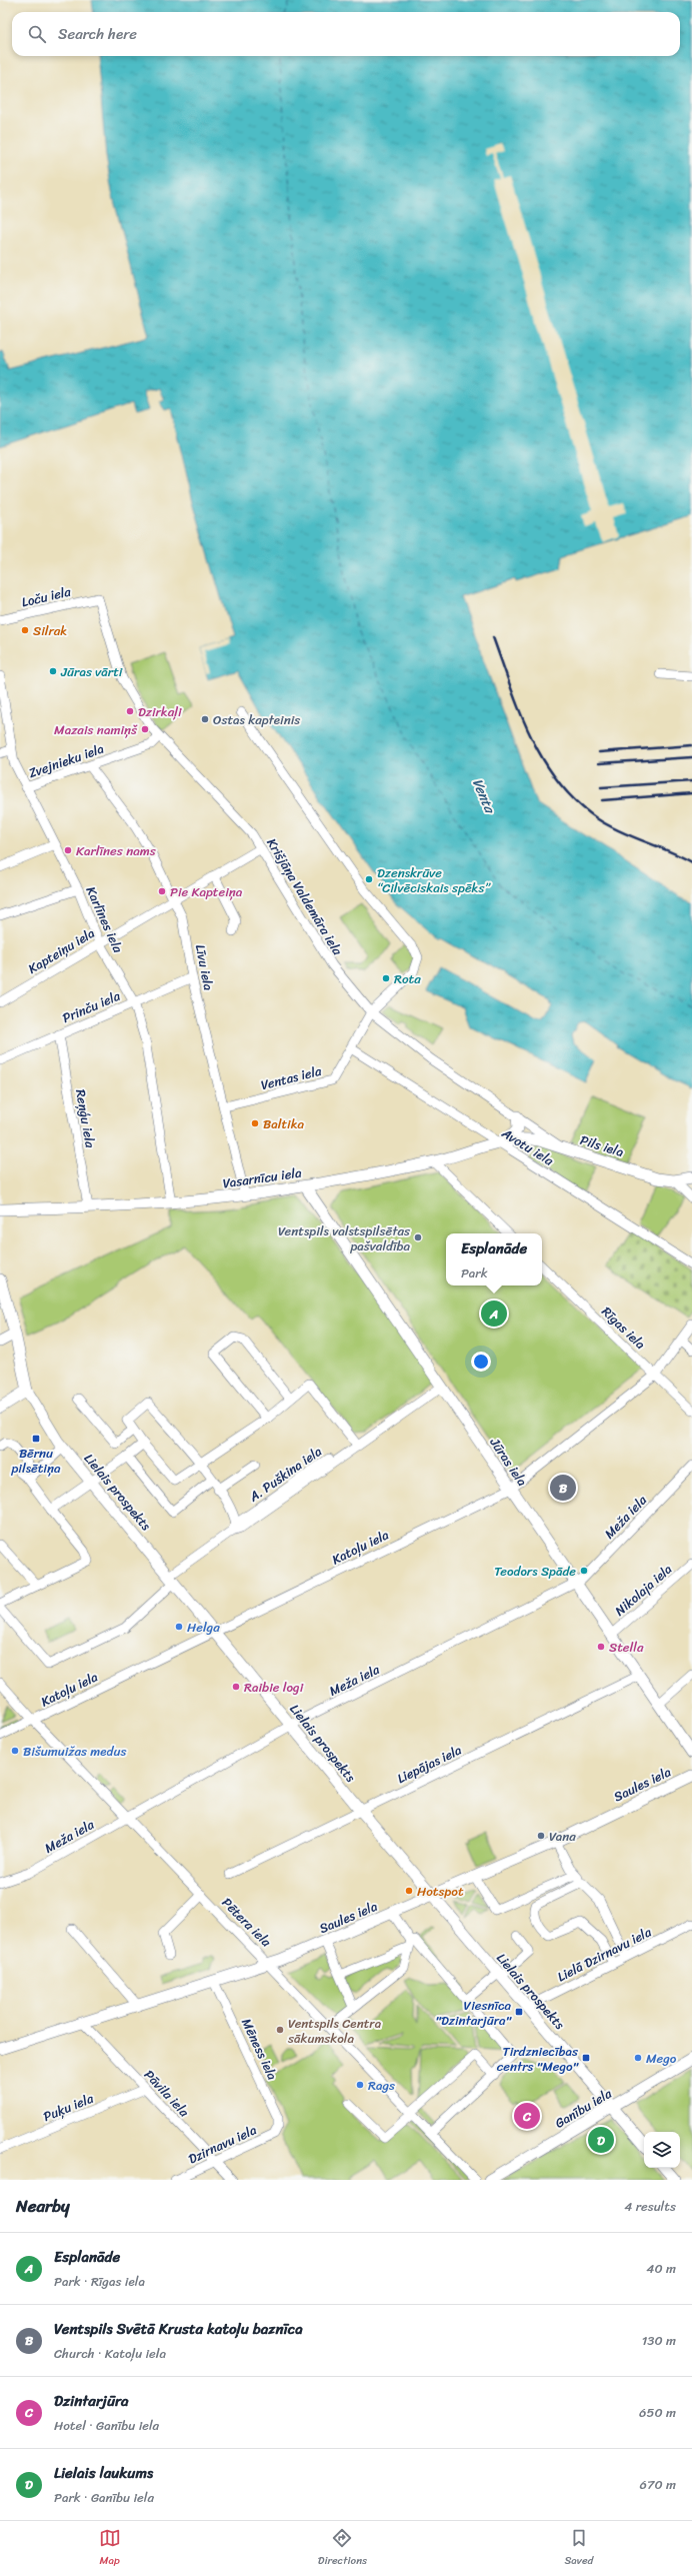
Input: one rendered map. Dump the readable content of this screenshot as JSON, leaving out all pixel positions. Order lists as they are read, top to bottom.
{
  "streets": {
    "street": [
      "Loču iela",
      "Zvejnieku iela",
      "Krišjāņa Valdemāra iela",
      "Karlīnes iela",
      "Kapteiņu iela",
      "Līvu iela",
      "Prinču iela",
      "Ventas iela",
      "Reņģu iela",
      "Pils iela",
      "Avotu iela",
      "Vasarnīcu iela",
      "Rīgas iela",
      "Jūras iela",
      "A. Puškina iela",
      "Lielais prospekts",
      "Meža iela",
      "Katoļu iela",
      "Nikolaja iela",
      "Liepājas iela",
      "Saules iela",
      "Pētera iela",
      "Lielā Dzirnavu iela",
      "Mēness iela",
      "Pāvila iela",
      "Puķu iela",
      "Ganību iela",
      "Dzirnavu iela"
    ]
  },
  "crossings": [
    ["Loču iela", "Krišjāņa Valdemāra iela"],
    ["Zvejnieku iela", "Krišjāņa Valdemāra iela"],
    ["Zvejnieku iela", "Karlīnes iela"],
    ["Zvejnieku iela", "Līvu iela"],
    ["Krišjāņa Valdemāra iela", "Kapteiņu iela"],
    ["Krišjāņa Valdemāra iela", "Ventas iela"],
    ["Krišjāņa Valdemāra iela", "Pils iela"],
    ["Karlīnes iela", "Kapteiņu iela"],
    ["Karlīnes iela", "Prinču iela"],
    ["Karlīnes iela", "Vasarnīcu iela"],
    ["Kapteiņu iela", "Līvu iela"],
    ["Līvu iela", "Prinču iela"],
    ["Līvu iela", "Ventas iela"],
    ["Līvu iela", "Vasarnīcu iela"],
    ["Prinču iela", "Reņģu iela"],
    ["Ventas iela", "Avotu iela"],
    ["Reņģu iela", "Vasarnīcu iela"],
    ["Pils iela", "Vasarnīcu iela"],
    ["Avotu iela", "Vasarnīcu iela"],
    ["Vasarnīcu iela", "Jūras iela"],
    ["Rīgas iela", "Katoļu iela"],
    ["Jūras iela", "A. Puškina iela"],
    ["Jūras iela", "Meža iela"],
    ["Jūras iela", "Katoļu iela"],
    ["Jūras iela", "Nikolaja iela"],
    ["Jūras iela", "Liepājas iela"],
    ["A. Puškina iela", "Lielais prospekts"],
    ["Lielais prospekts", "Meža iela"],
    ["Lielais prospekts", "Katoļu iela"],
    ["Lielais prospekts", "Liepājas iela"],
    ["Lielais prospekts", "Saules iela"],
    ["Lielais prospekts", "Lielā Dzirnavu iela"],
    ["Lielais prospekts", "Ganību iela"],
    ["Meža iela", "Pētera iela"],
    ["Katoļu iela", "Pētera iela"],
    ["Saules iela", "Pētera iela"],
    ["Saules iela", "Mēness iela"],
    ["Saules iela", "Pāvila iela"],
    ["Mēness iela", "Dzirnavu iela"],
    ["Pāvila iela", "Puķu iela"],
    ["Pāvila iela", "Dzirnavu iela"]
  ],
  "water": ["Venta"],
  "places": {
    "other": [
      "Silrak",
      "Jūras vārti",
      "Dzirkaļi",
      "Ostas kapteinis",
      "Mazais namiņš",
      "Karlīnes nams",
      "Dzenskrūve “Cilvēciskais spēks”",
      "Pie Kapteiņa",
      "Rota",
      "Baltika",
      "Ventspils valstspilsētas pašvaldība",
      "Teodors Spāde",
      "Helga",
      "Stella",
      "Raibie logi",
      "Bišumuižas medus",
      "Vana",
      "Hotspot",
      "Ventspils Centra sākumskola",
      "Mego",
      "Rags"
    ],
    "transit": ["Bērnu pilsētiņa", "Viesnīca \"Dzintarjūra\"", "Tirdzniecības centrs \"Mego\""]
  },
  "page": {
    "search": "Search here",
    "popup": ["Esplanāde", "Park"],
    "pins": [
      "A",
      "B",
      "C",
      "D"
    ],
    "heading": ["Nearby", "4 results"],
    "list": [
      {
        "mark": "A",
        "name": "Esplanāde",
        "note": "Park · Rīgas iela",
        "value": "40 m"
      },
      {
        "mark": "B",
        "name": "Ventspils Svētā Krusta katoļu baznīca",
        "note": "Church · Katoļu iela",
        "value": "130 m"
      },
      {
        "mark": "C",
        "name": "Dzintarjūra",
        "note": "Hotel · Ganību iela",
        "value": "650 m"
      },
      {
        "mark": "D",
        "name": "Lielais laukums",
        "note": "Park · Ganību iela",
        "value": "670 m"
      }
    ],
    "nav": ["Map", "Directions", "Saved"]
  }
}
